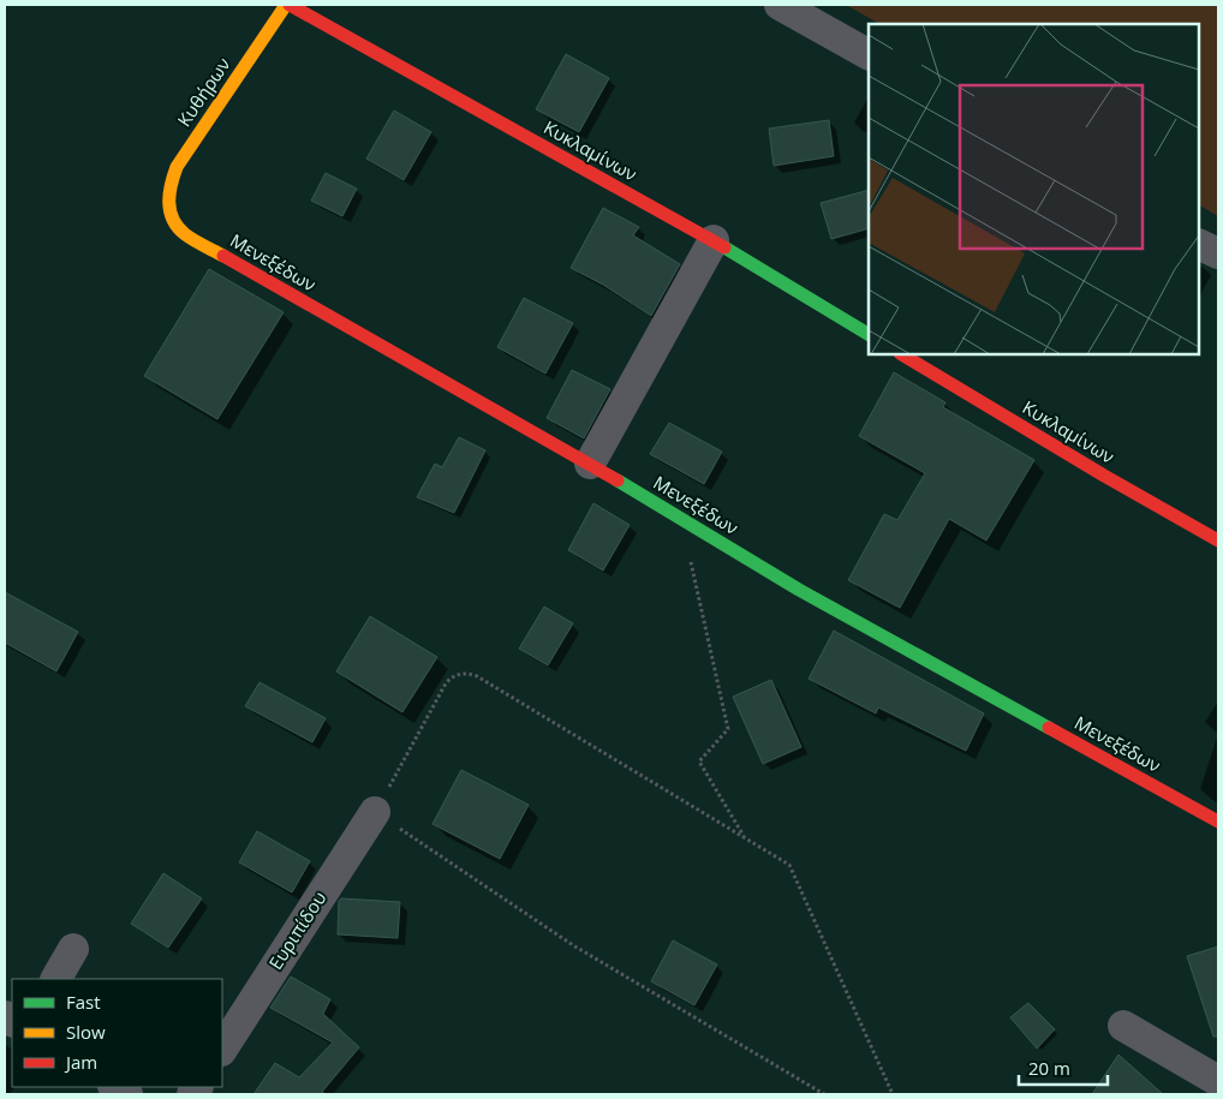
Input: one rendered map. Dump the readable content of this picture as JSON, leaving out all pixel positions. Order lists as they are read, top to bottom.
{
  "streets": {
    "street": [
      "Κυθήρων",
      "Κυκλαμίνων",
      "Μενεξέδων",
      "Ευριπίδου"
    ]
  },
  "crossings": [
    ["Κυθήρων", "Κυκλαμίνων"],
    ["Κυθήρων", "Μενεξέδων"]
  ],
  "legend": ["Fast", "Slow", "Jam"],
  "scale_bar": "20 m"
}
